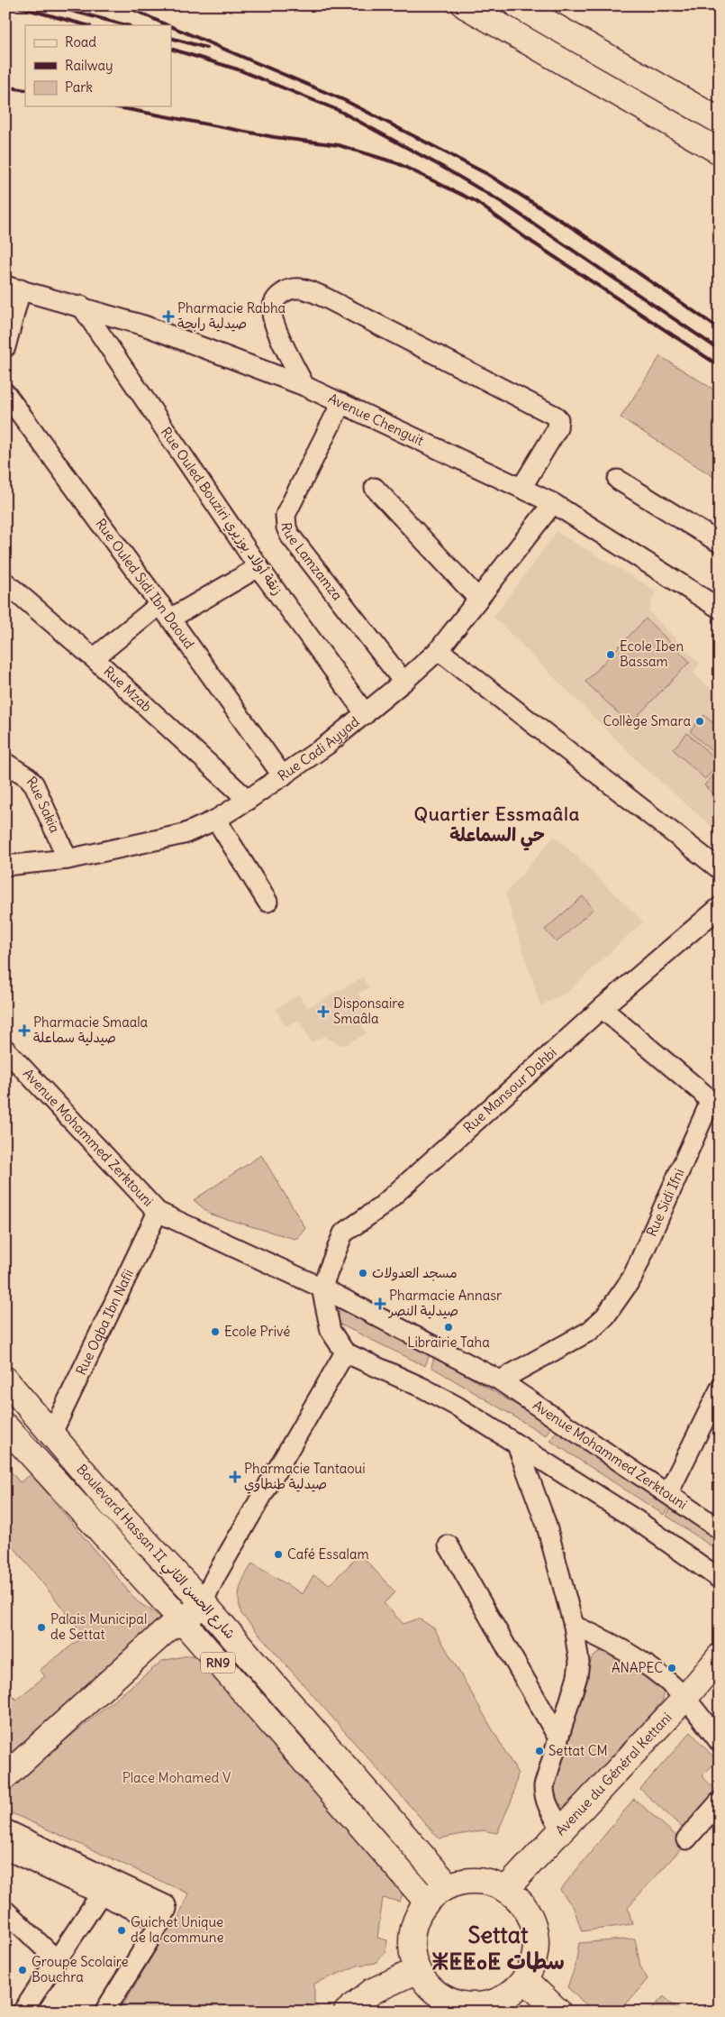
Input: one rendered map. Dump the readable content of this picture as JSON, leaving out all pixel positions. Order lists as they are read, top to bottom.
{
  "streets": {
    "main road": ["Boulevard Hassan II شارع الحسن الثاني", "RN9", "Avenue du Général Kettani"],
    "street": [
      "Avenue Chenguit",
      "Rue Ouled Bouziri زنقة أولاد بوزيري",
      "Rue Lamzamza",
      "Rue Ouled Sidi Ibn Daoud",
      "Rue Mzab",
      "Rue Cadi Ayyad",
      "Rue Sakia",
      "Rue Mansour Dahbi",
      "Avenue Mohammed Zerktouni",
      "Rue Sidi Ifni",
      "Rue Oqba Ibn Nafii"
    ]
  },
  "crossings": [
    ["Avenue Chenguit", "Rue Ouled Bouziri زنقة أولاد بوزيري"],
    ["Avenue Chenguit", "Rue Lamzamza"],
    ["Avenue Chenguit", "Rue Cadi Ayyad"],
    ["Rue Ouled Bouziri زنقة أولاد بوزيري", "Rue Cadi Ayyad"],
    ["Rue Lamzamza", "Rue Cadi Ayyad"],
    ["Rue Ouled Sidi Ibn Daoud", "Rue Cadi Ayyad"],
    ["Rue Mzab", "Rue Cadi Ayyad"],
    ["Rue Cadi Ayyad", "Rue Sakia"],
    ["Rue Mansour Dahbi", "Avenue Mohammed Zerktouni"],
    ["Rue Mansour Dahbi", "Rue Sidi Ifni"],
    ["Avenue Mohammed Zerktouni", "Rue Sidi Ifni"],
    ["Avenue Mohammed Zerktouni", "Rue Oqba Ibn Nafii"],
    ["Rue Oqba Ibn Nafii", "Boulevard Hassan II شارع الحسن الثاني"],
    ["Boulevard Hassan II شارع الحسن الثاني", "Avenue du Général Kettani"]
  ],
  "districts": ["Quartier Essmaâla حي السماعلة", "Settat ⵥⵟⵟⴰⵟ سطات"],
  "parks": ["Place Mohamed V"],
  "places": {
    "health": [
      "Pharmacie Rabha صيدلية رابحة",
      "Disponsaire Smaâla",
      "Pharmacie Smaala صيدلية سماعلة",
      "Pharmacie Annasr صيدلية النصر",
      "Pharmacie Tantaoui صيدلية طنطاوي"
    ],
    "other": [
      "Ecole Iben Bassam",
      "Collège Smara",
      "مسجد العدولات",
      "Librairie Taha",
      "Ecole Privé",
      "Café Essalam",
      "Palais Municipal de Settat",
      "ANAPEC",
      "Settat CM",
      "Guichet Unique de la commune",
      "Groupe Scolaire Bouchra"
    ]
  },
  "legend": ["Road", "Railway", "Park"]
}
